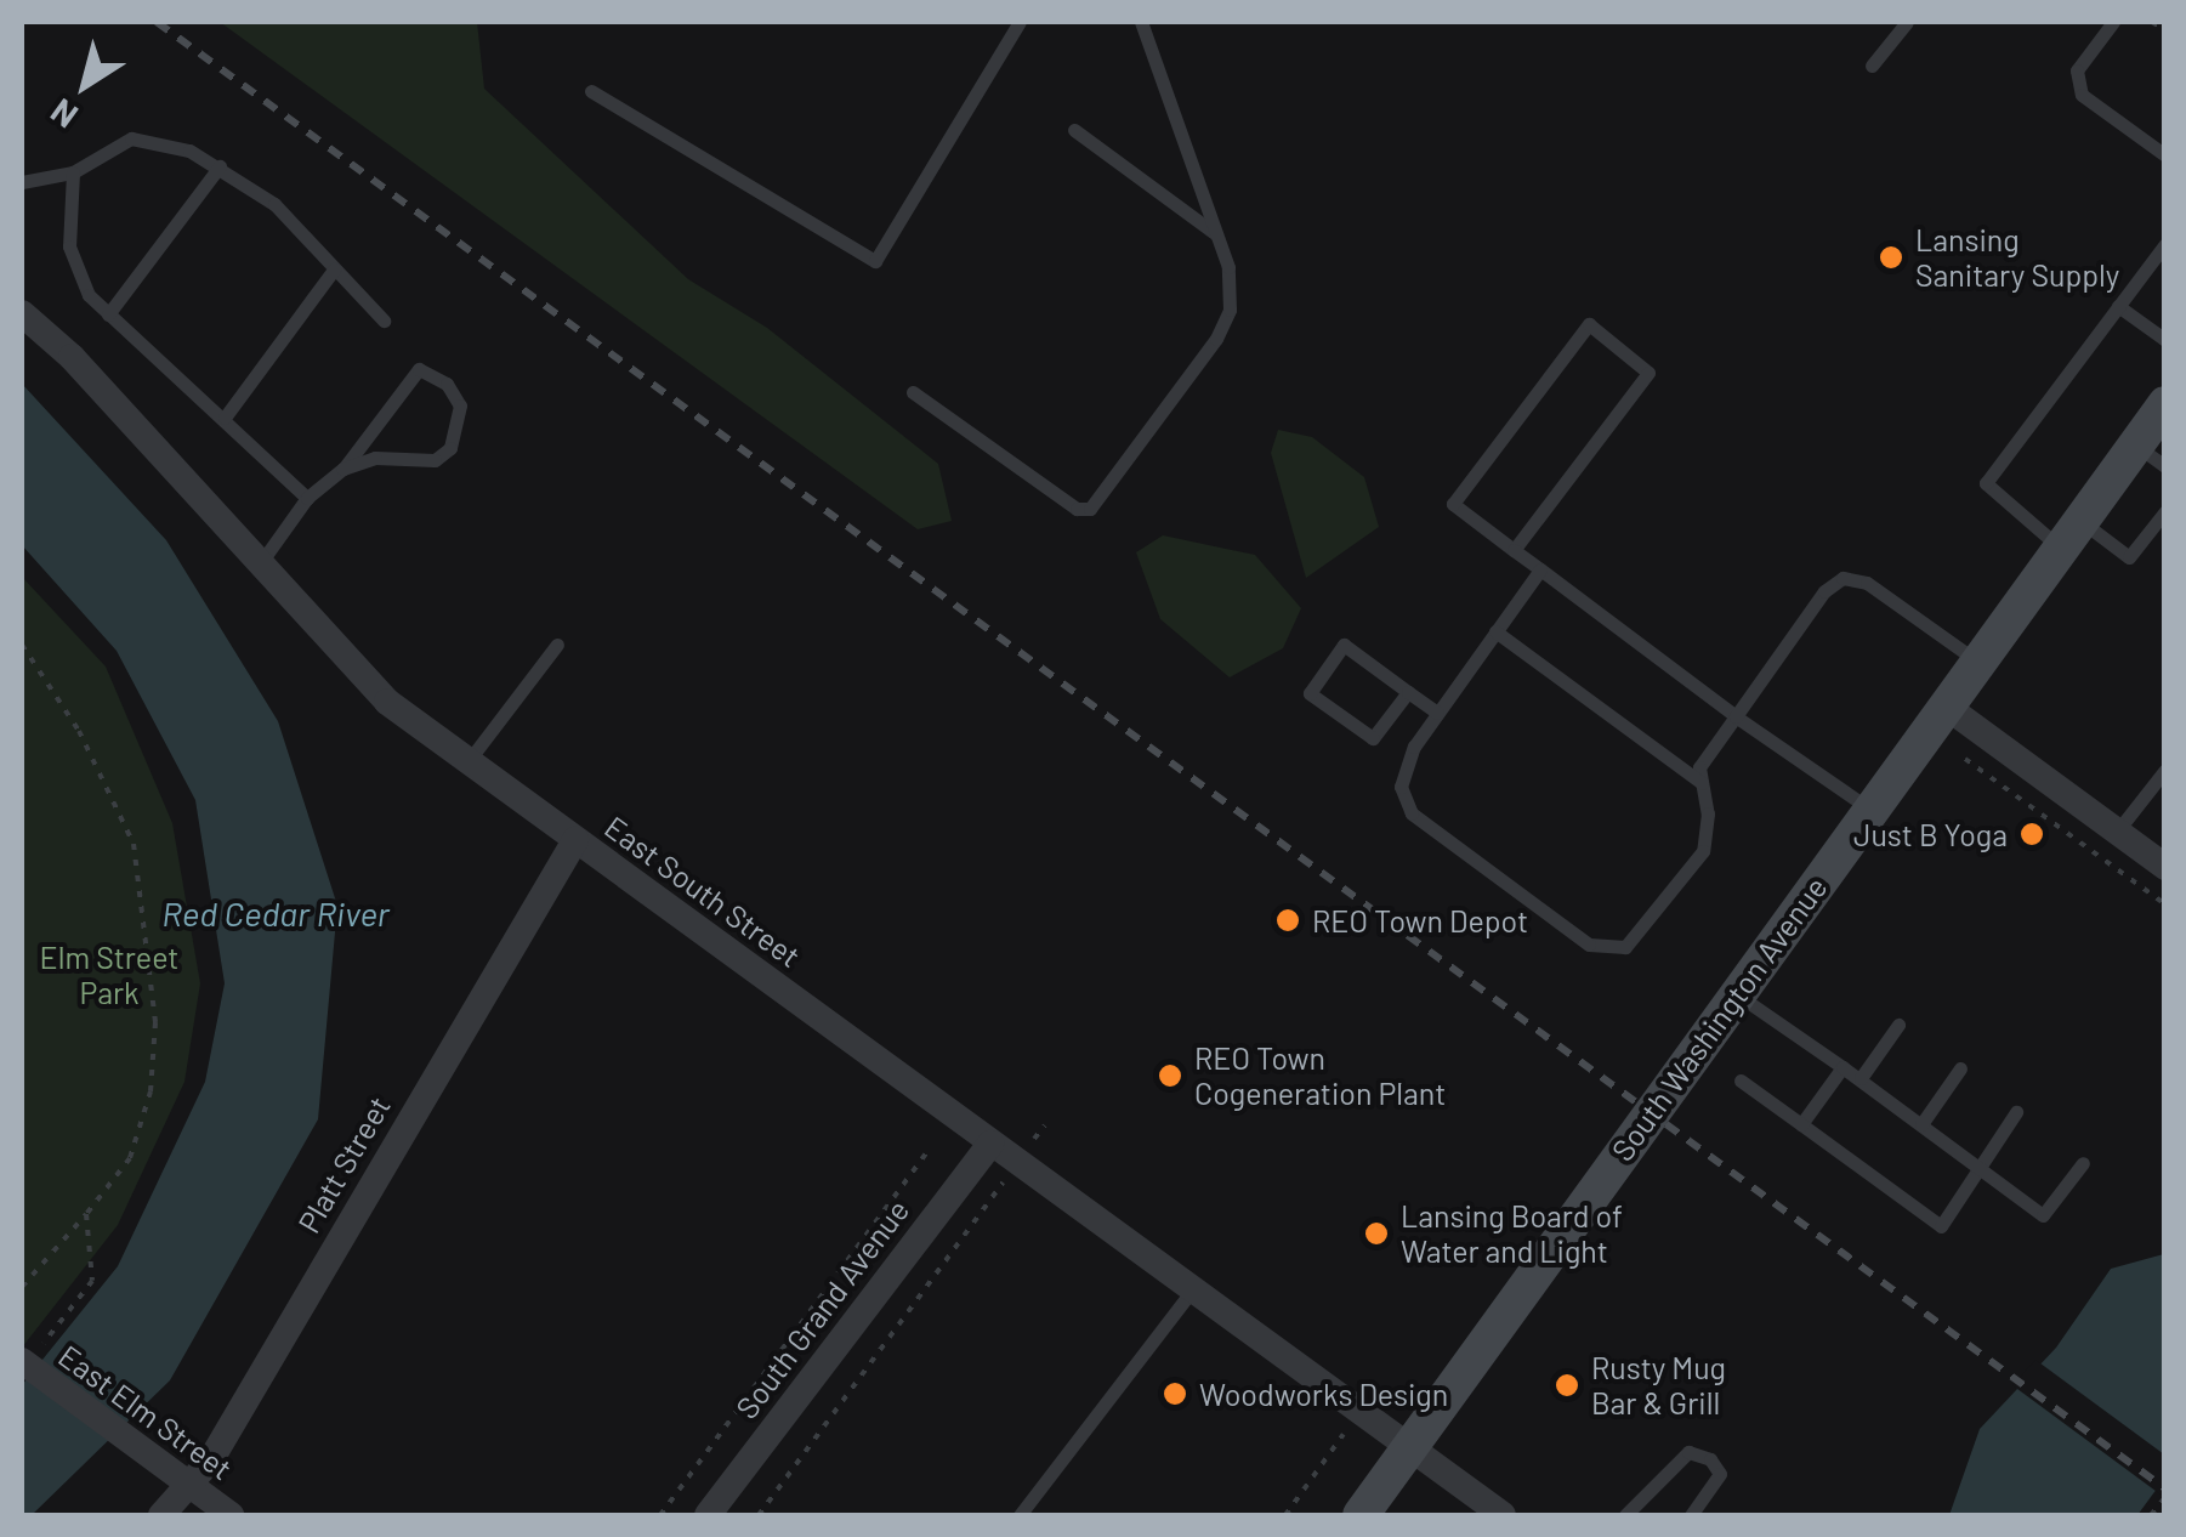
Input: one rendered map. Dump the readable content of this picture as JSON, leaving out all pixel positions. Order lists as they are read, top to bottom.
{
  "streets": {
    "street": [
      "East South Street",
      "South Washington Avenue",
      "Platt Street",
      "South Grand Avenue",
      "East Elm Street"
    ]
  },
  "crossings": [
    ["East South Street", "South Washington Avenue"],
    ["East South Street", "Platt Street"],
    ["East South Street", "South Grand Avenue"],
    ["Platt Street", "East Elm Street"]
  ],
  "water": ["Red Cedar River"],
  "parks": ["Elm Street Park"],
  "places": [
    "Lansing Sanitary Supply",
    "Just B Yoga",
    "REO Town Depot",
    "REO Town Cogeneration Plant",
    "Lansing Board of Water and Light",
    "Rusty Mug Bar & Grill",
    "Woodworks Design"
  ],
  "north": "bottom left"
}
